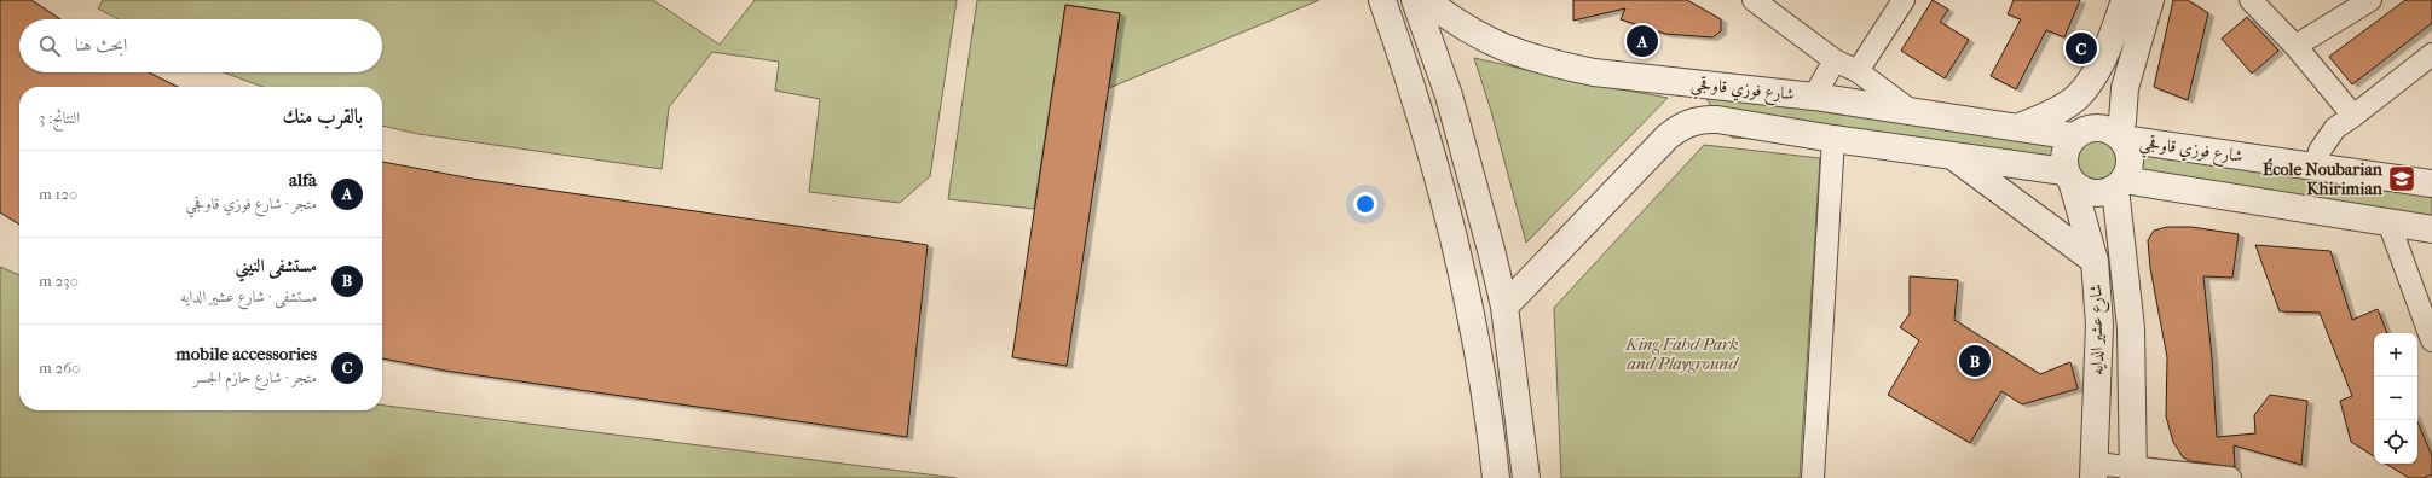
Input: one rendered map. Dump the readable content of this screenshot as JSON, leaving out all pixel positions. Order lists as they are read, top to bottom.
{
  "streets": {
    "street": ["شارع فوزي قاوقجي", "شارع عشير الدايه"]
  },
  "crossings": [
    ["شارع فوزي قاوقجي", "شارع عشير الدايه"]
  ],
  "parks": ["King Fahd Park and Playground"],
  "places": {
    "school or university": ["École Noubarian Khirimian"]
  },
  "page": {
    "search": "ابحث هنا",
    "pins": ["A", "C", "B"],
    "heading": ["بالقرب منك", "النتائج: 3"],
    "list": [
      {
        "mark": "A",
        "name": "alfa",
        "note": "متجر · شارع فوزي قاوقجي",
        "value": "120 m"
      },
      {
        "mark": "B",
        "name": "مستشفى النيني",
        "note": "مستشفى · شارع عشير الدايه",
        "value": "230 m"
      },
      {
        "mark": "C",
        "name": "mobile accessories",
        "note": "متجر · شارع حازم الجسر",
        "value": "260 m"
      }
    ],
    "map_buttons": ["+", "−"]
  }
}
